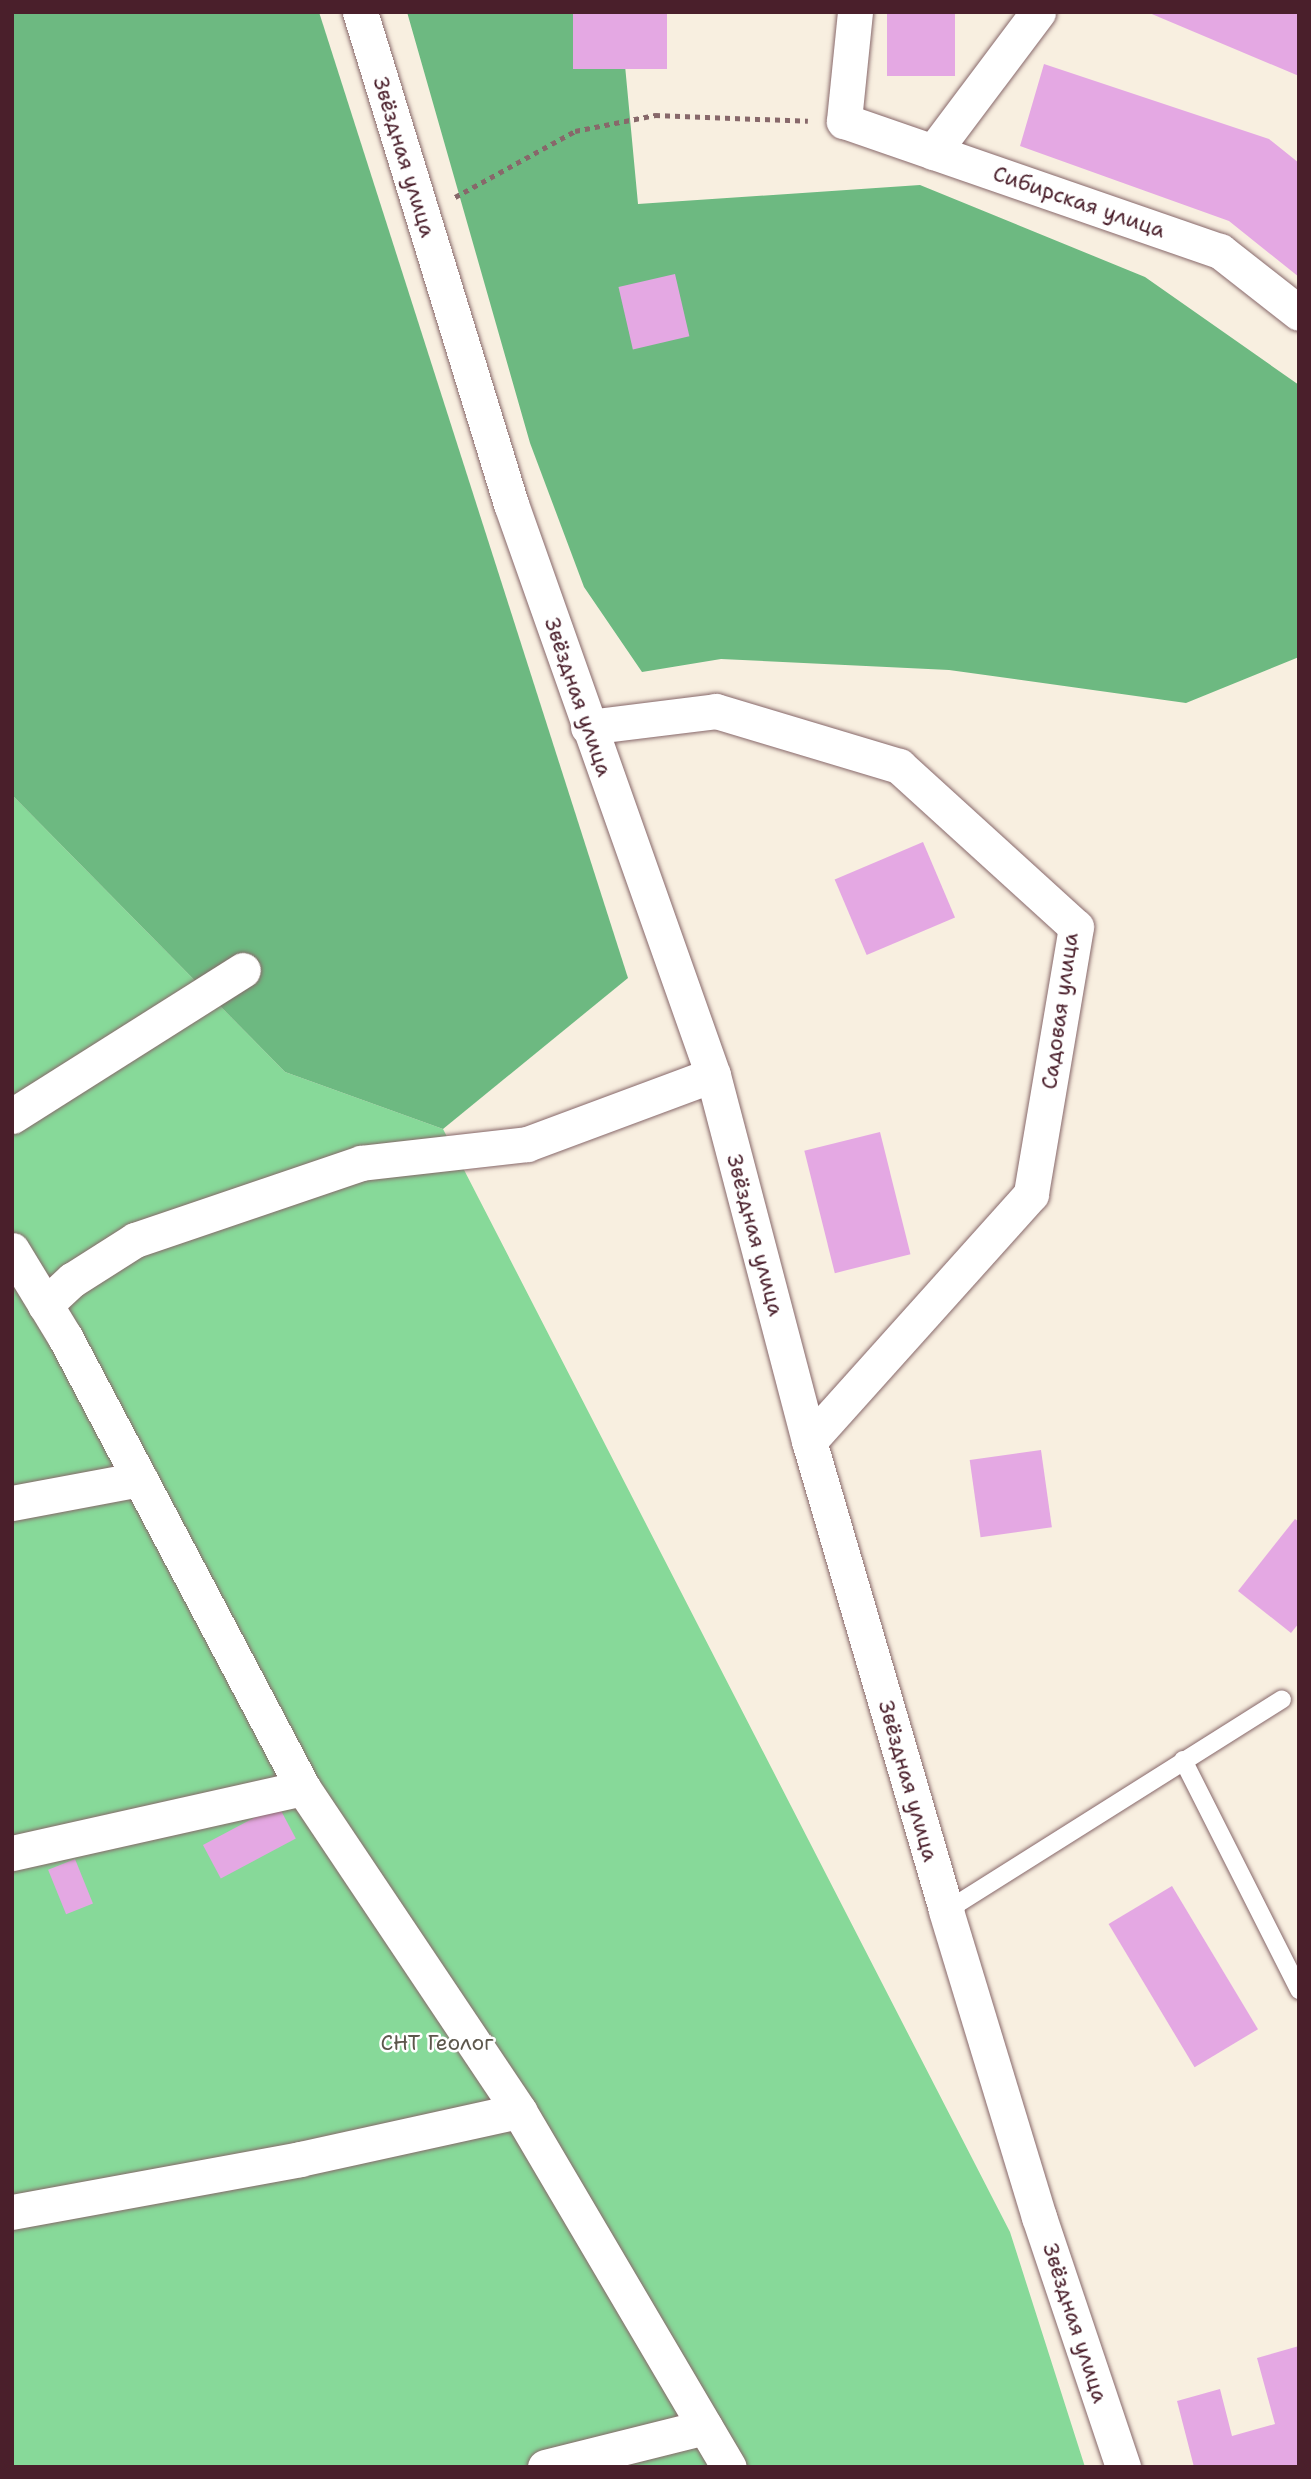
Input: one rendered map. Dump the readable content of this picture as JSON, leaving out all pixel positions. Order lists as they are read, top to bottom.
{
  "streets": {
    "street": ["Звёздная улица", "Сибирская улица", "Садовая улица"]
  },
  "crossings": [
    ["Звёздная улица", "Садовая улица"]
  ],
  "parks": ["СНТ Геолог"]
}
